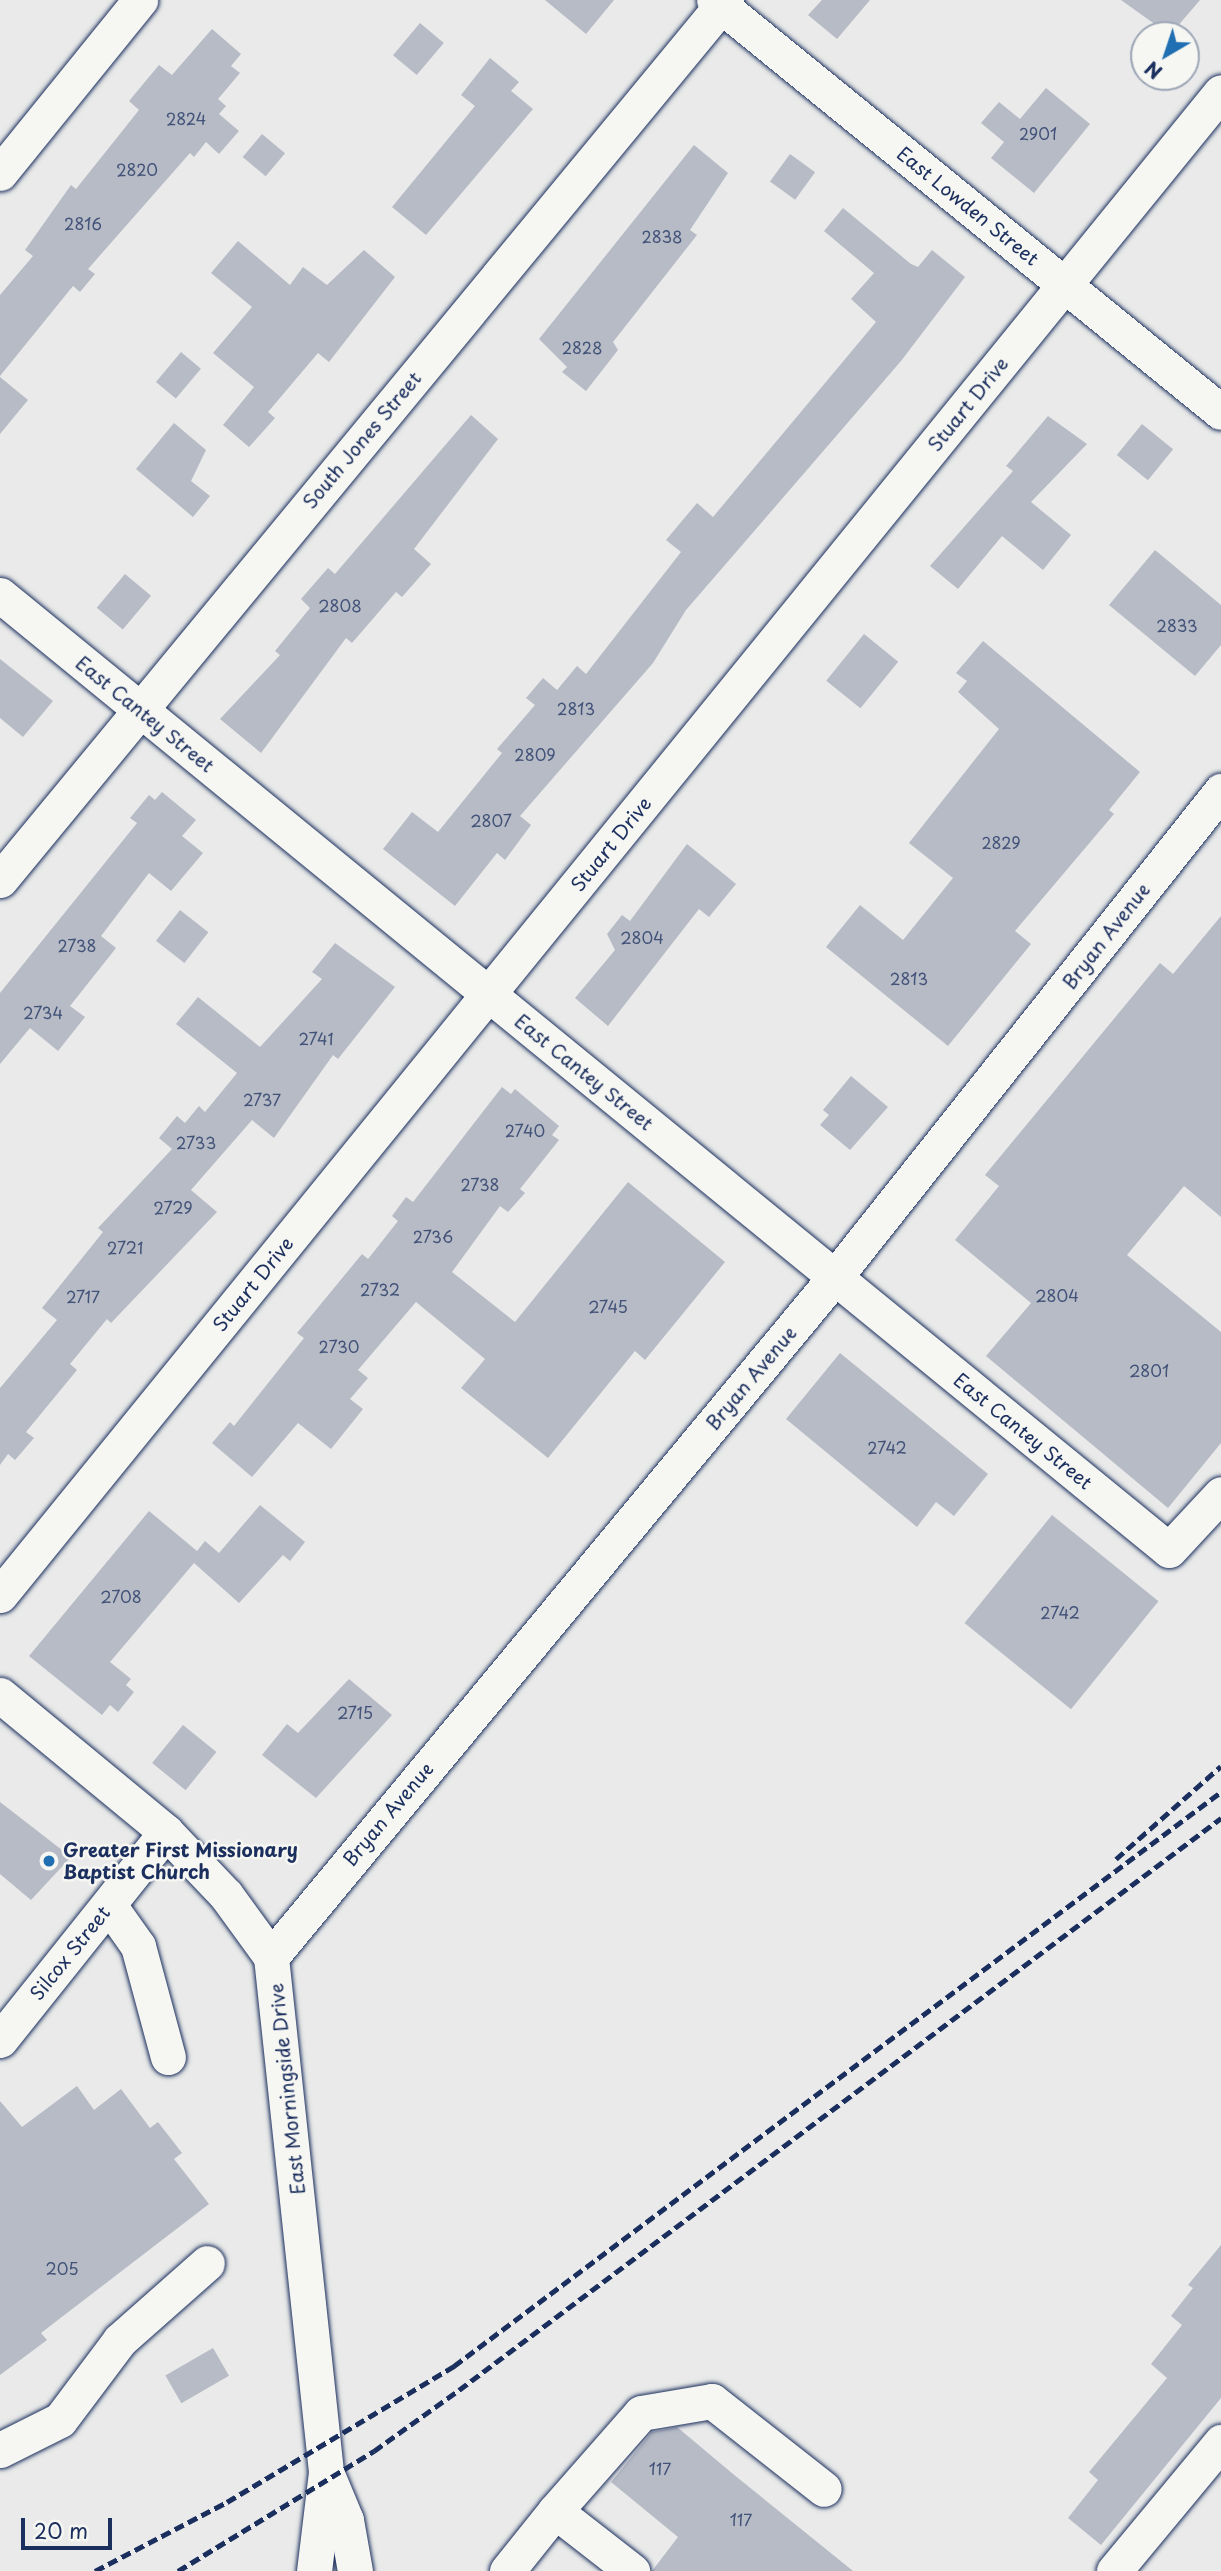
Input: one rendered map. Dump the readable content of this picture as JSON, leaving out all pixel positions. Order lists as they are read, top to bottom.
{
  "streets": {
    "street": [
      "East Lowden Street",
      "Stuart Drive",
      "South Jones Street",
      "East Cantey Street",
      "Bryan Avenue",
      "Silcox Street",
      "East Morningside Drive"
    ]
  },
  "crossings": [
    ["East Lowden Street", "Stuart Drive"],
    ["East Lowden Street", "South Jones Street"],
    ["Stuart Drive", "East Cantey Street"],
    ["South Jones Street", "East Cantey Street"],
    ["East Cantey Street", "Bryan Avenue"],
    ["Bryan Avenue", "East Morningside Drive"],
    ["Silcox Street", "East Morningside Drive"]
  ],
  "places": ["Greater First Missionary Baptist Church"],
  "house_numbers": [
    "2824",
    "2901",
    "2820",
    "2816",
    "2838",
    "2828",
    "2808",
    "2833",
    "2813",
    "2809",
    "2807",
    "2829",
    "2804",
    "2738",
    "2813",
    "2734",
    "2741",
    "2737",
    "2740",
    "2733",
    "2738",
    "2729",
    "2736",
    "2721",
    "2732",
    "2804",
    "2717",
    "2745",
    "2730",
    "2801",
    "2742",
    "2708",
    "2742",
    "2715",
    "205",
    "117",
    "117"
  ],
  "scale_bar": "20 m",
  "north": "bottom left"
}
